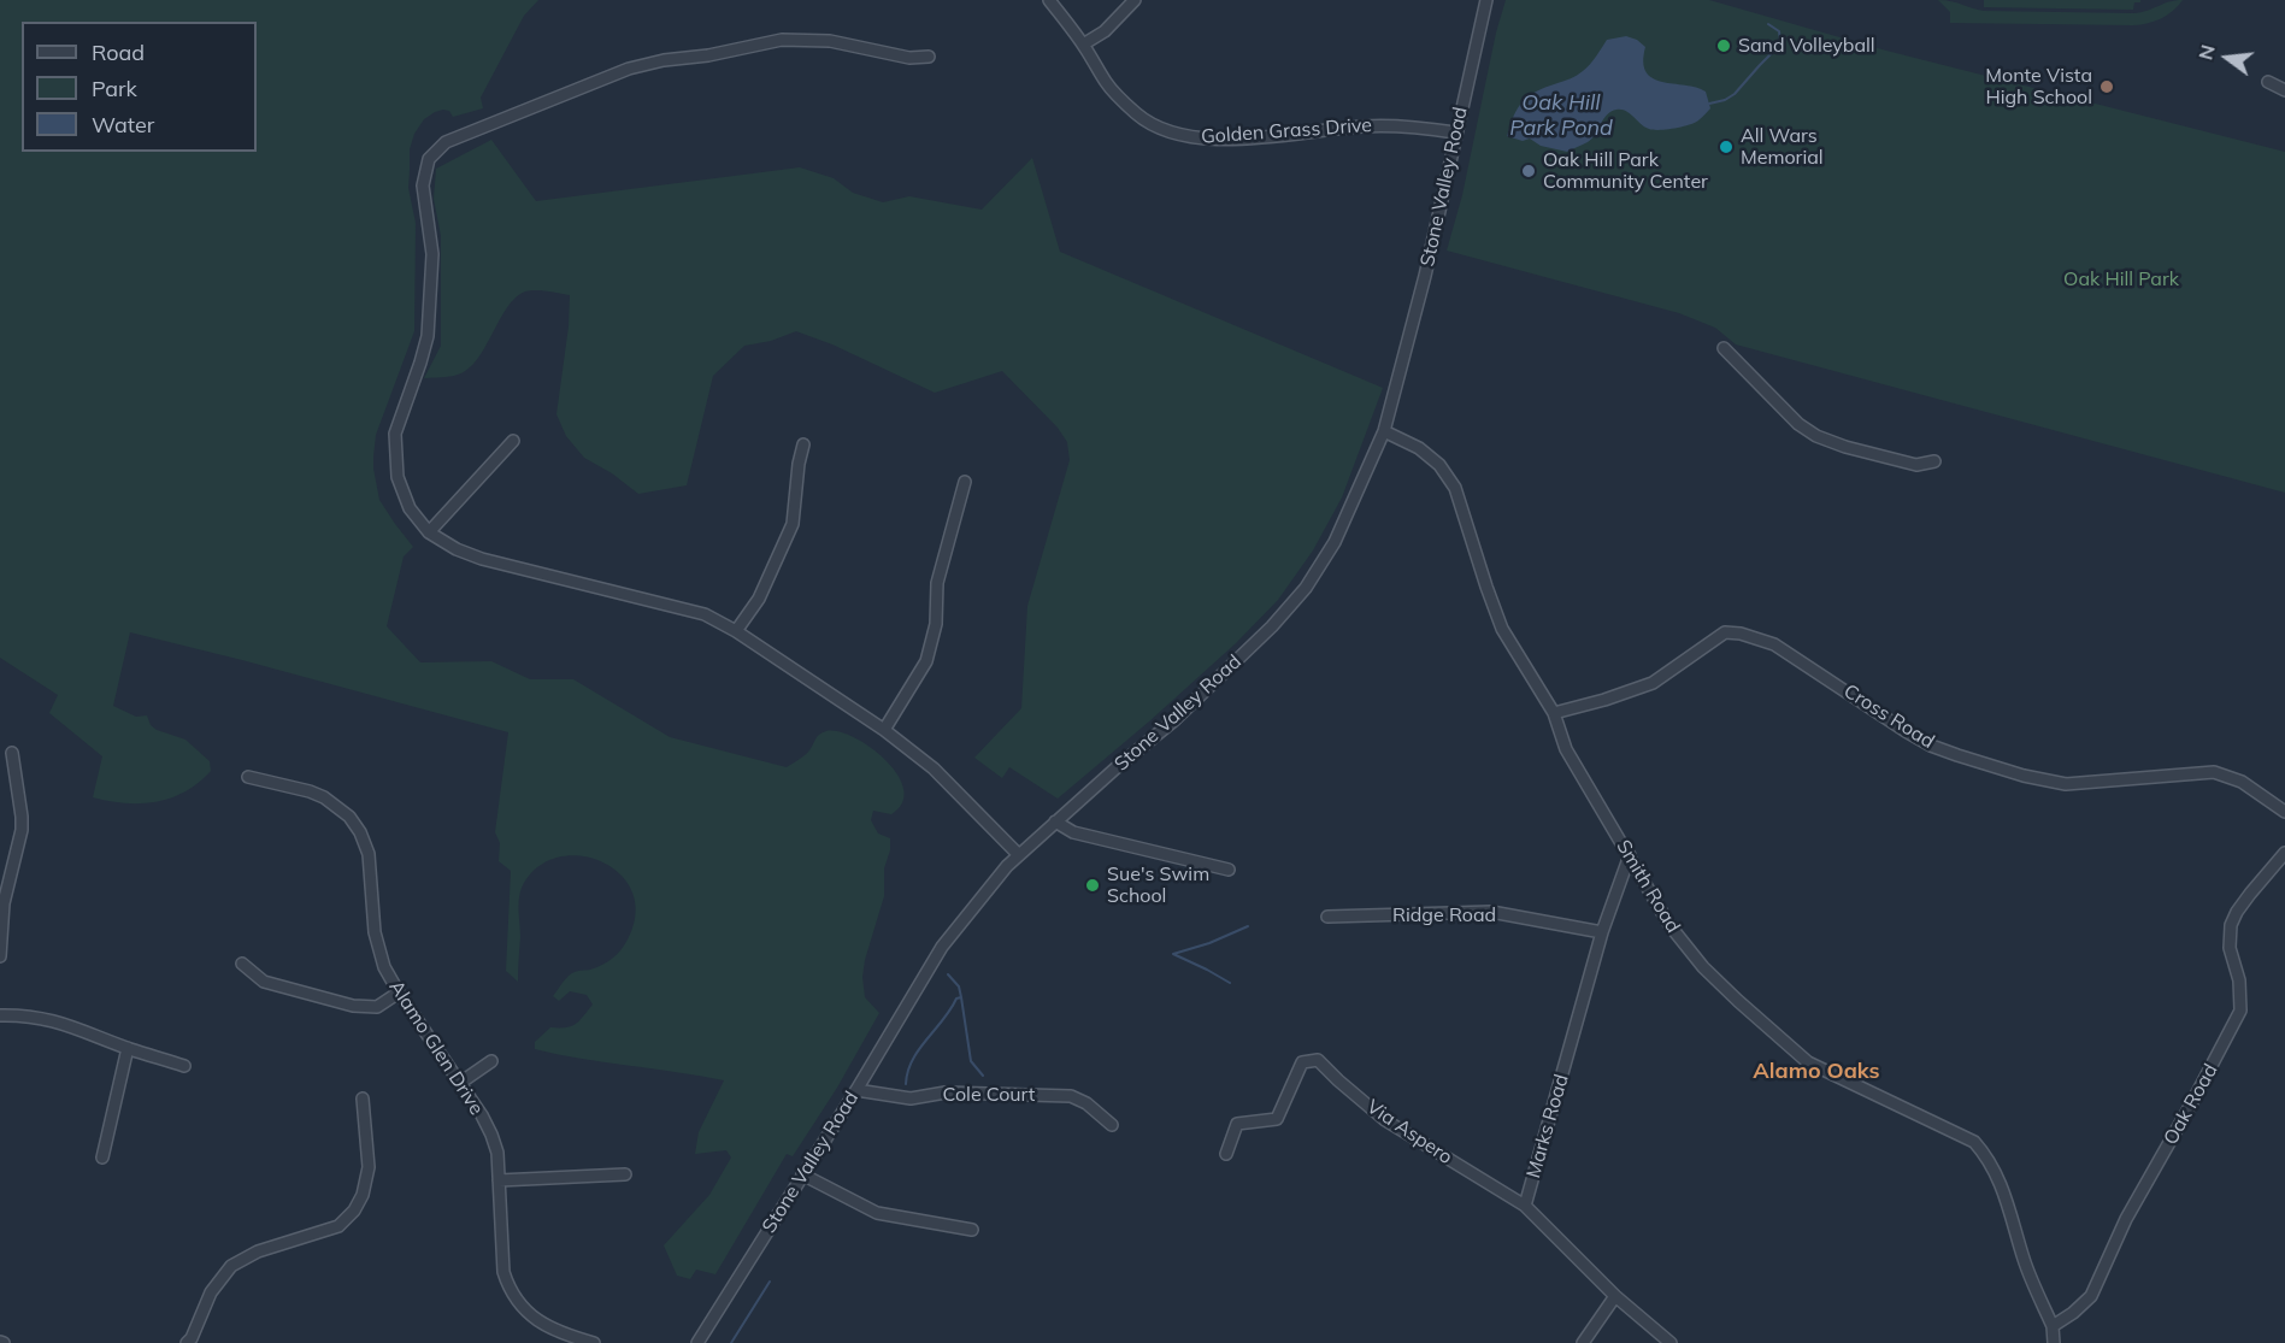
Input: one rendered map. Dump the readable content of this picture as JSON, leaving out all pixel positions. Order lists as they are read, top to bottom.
{
  "streets": {
    "street": [
      "Golden Grass Drive",
      "Stone Valley Road",
      "Cross Road",
      "Smith Road",
      "Ridge Road",
      "Alamo Glen Drive",
      "Cole Court",
      "Oak Road",
      "Marks Road",
      "Via Aspero"
    ]
  },
  "crossings": [
    ["Golden Grass Drive", "Stone Valley Road"],
    ["Stone Valley Road", "Smith Road"],
    ["Stone Valley Road", "Cole Court"],
    ["Cross Road", "Smith Road"],
    ["Smith Road", "Oak Road"],
    ["Smith Road", "Marks Road"],
    ["Ridge Road", "Marks Road"],
    ["Marks Road", "Via Aspero"]
  ],
  "districts": ["Alamo Oaks"],
  "water": ["Oak Hill Park Pond"],
  "parks": ["Oak Hill Park"],
  "places": [
    "Sand Volleyball",
    "Monte Vista High School",
    "All Wars Memorial",
    "Oak Hill Park Community Center",
    "Sue's Swim School"
  ],
  "legend": ["Road", "Park", "Water"],
  "north": "left"
}
